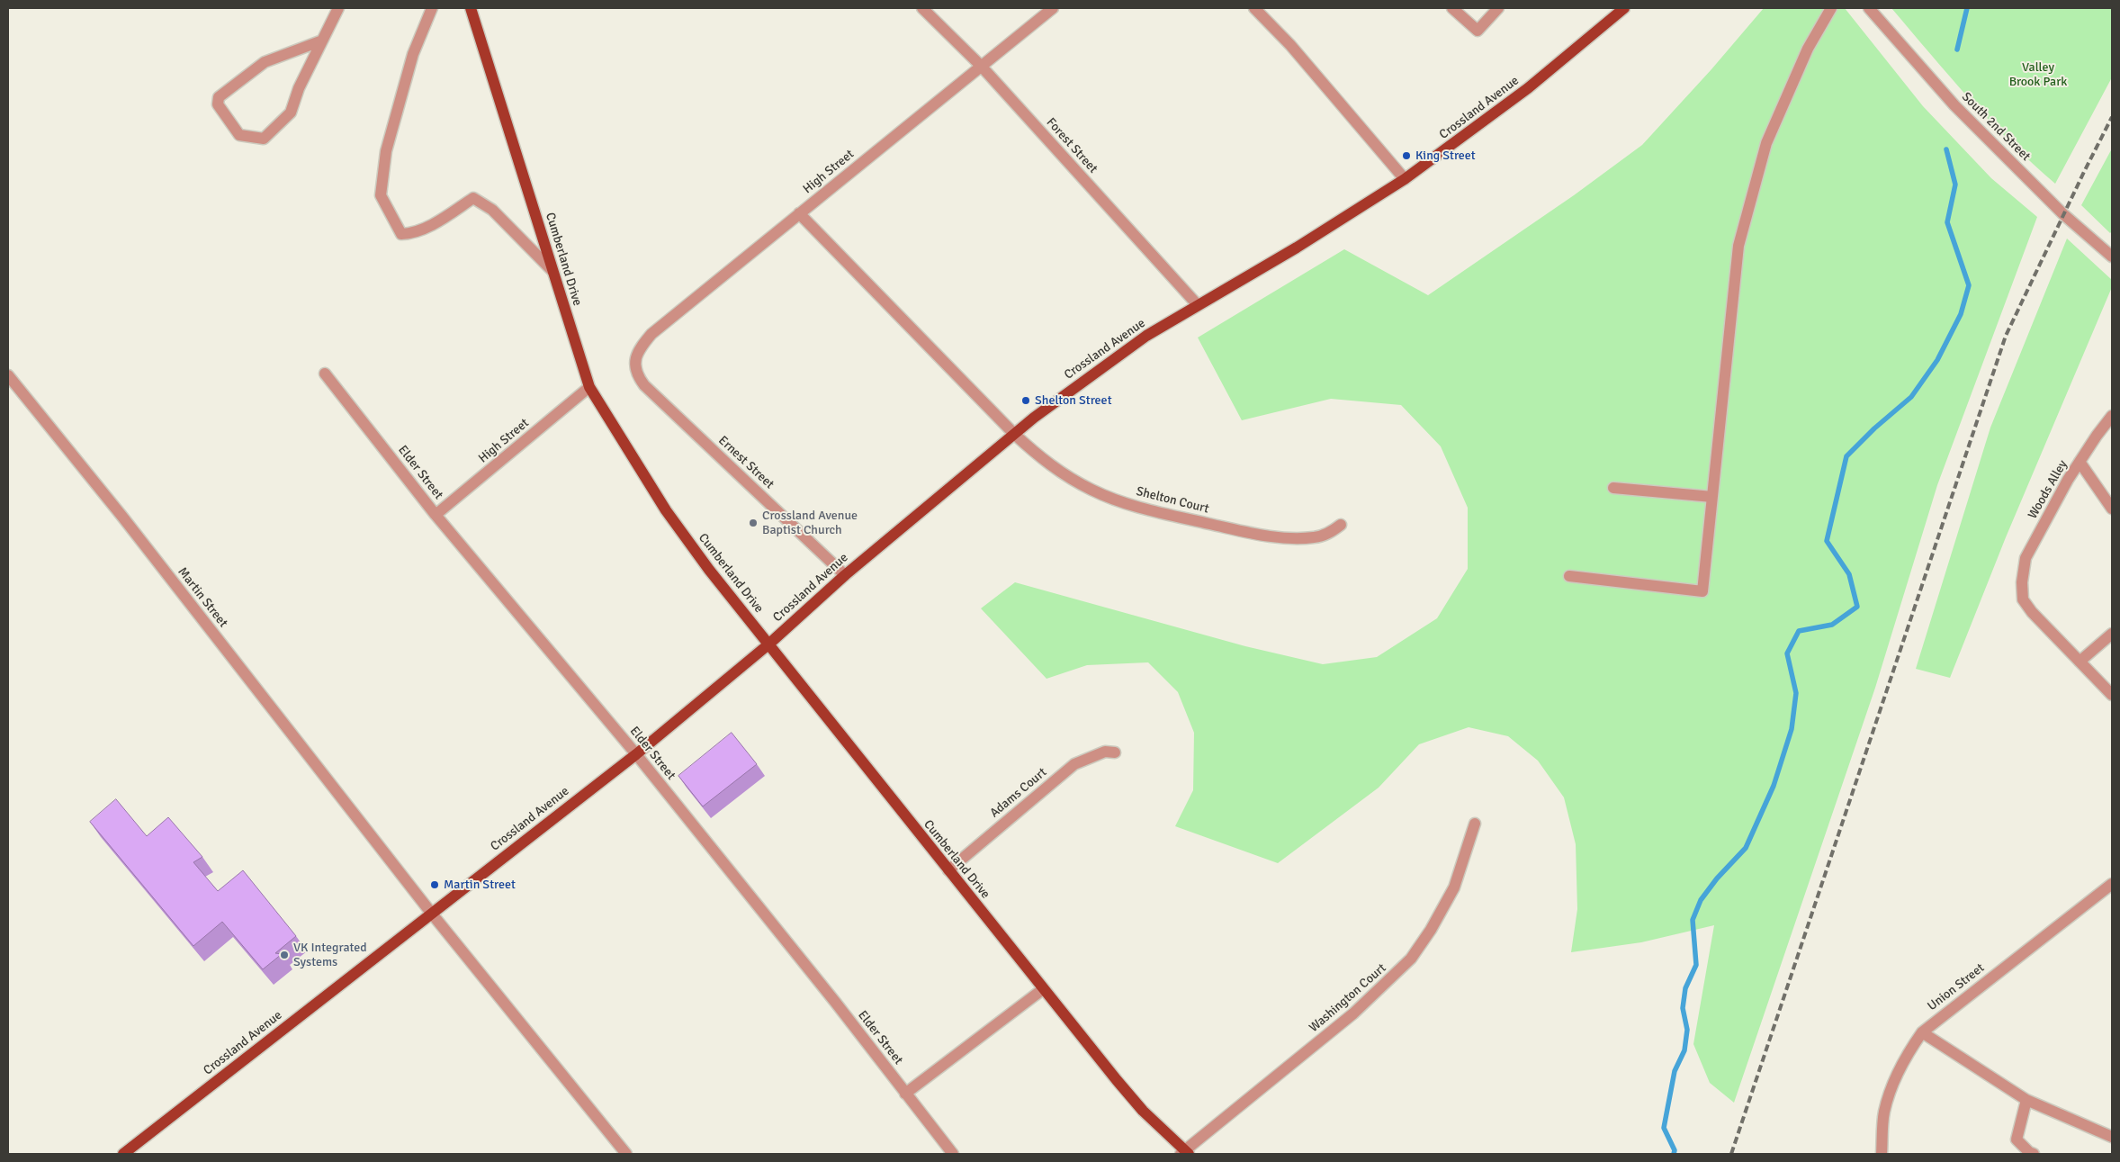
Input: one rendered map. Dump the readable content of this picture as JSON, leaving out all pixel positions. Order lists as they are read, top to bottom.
{
  "streets": {
    "main road": ["Crossland Avenue", "Cumberland Drive"],
    "street": [
      "South 2nd Street",
      "Forest Street",
      "High Street",
      "Ernest Street",
      "Elder Street",
      "Woods Alley",
      "Shelton Court",
      "Martin Street",
      "Adams Court",
      "Union Street",
      "Washington Court"
    ]
  },
  "crossings": [
    ["Crossland Avenue", "Forest Street"],
    ["Crossland Avenue", "Cumberland Drive"],
    ["Crossland Avenue", "Ernest Street"],
    ["Crossland Avenue", "Elder Street"],
    ["Crossland Avenue", "Shelton Court"],
    ["Crossland Avenue", "Martin Street"],
    ["Forest Street", "High Street"],
    ["High Street", "Cumberland Drive"],
    ["High Street", "Ernest Street"],
    ["High Street", "Elder Street"],
    ["Cumberland Drive", "Adams Court"],
    ["Cumberland Drive", "Washington Court"]
  ],
  "parks": ["Valley Brook Park"],
  "places": [
    "King Street",
    "Shelton Street",
    "Crossland Avenue Baptist Church",
    "Martin Street",
    "VK Integrated Systems"
  ]
}
